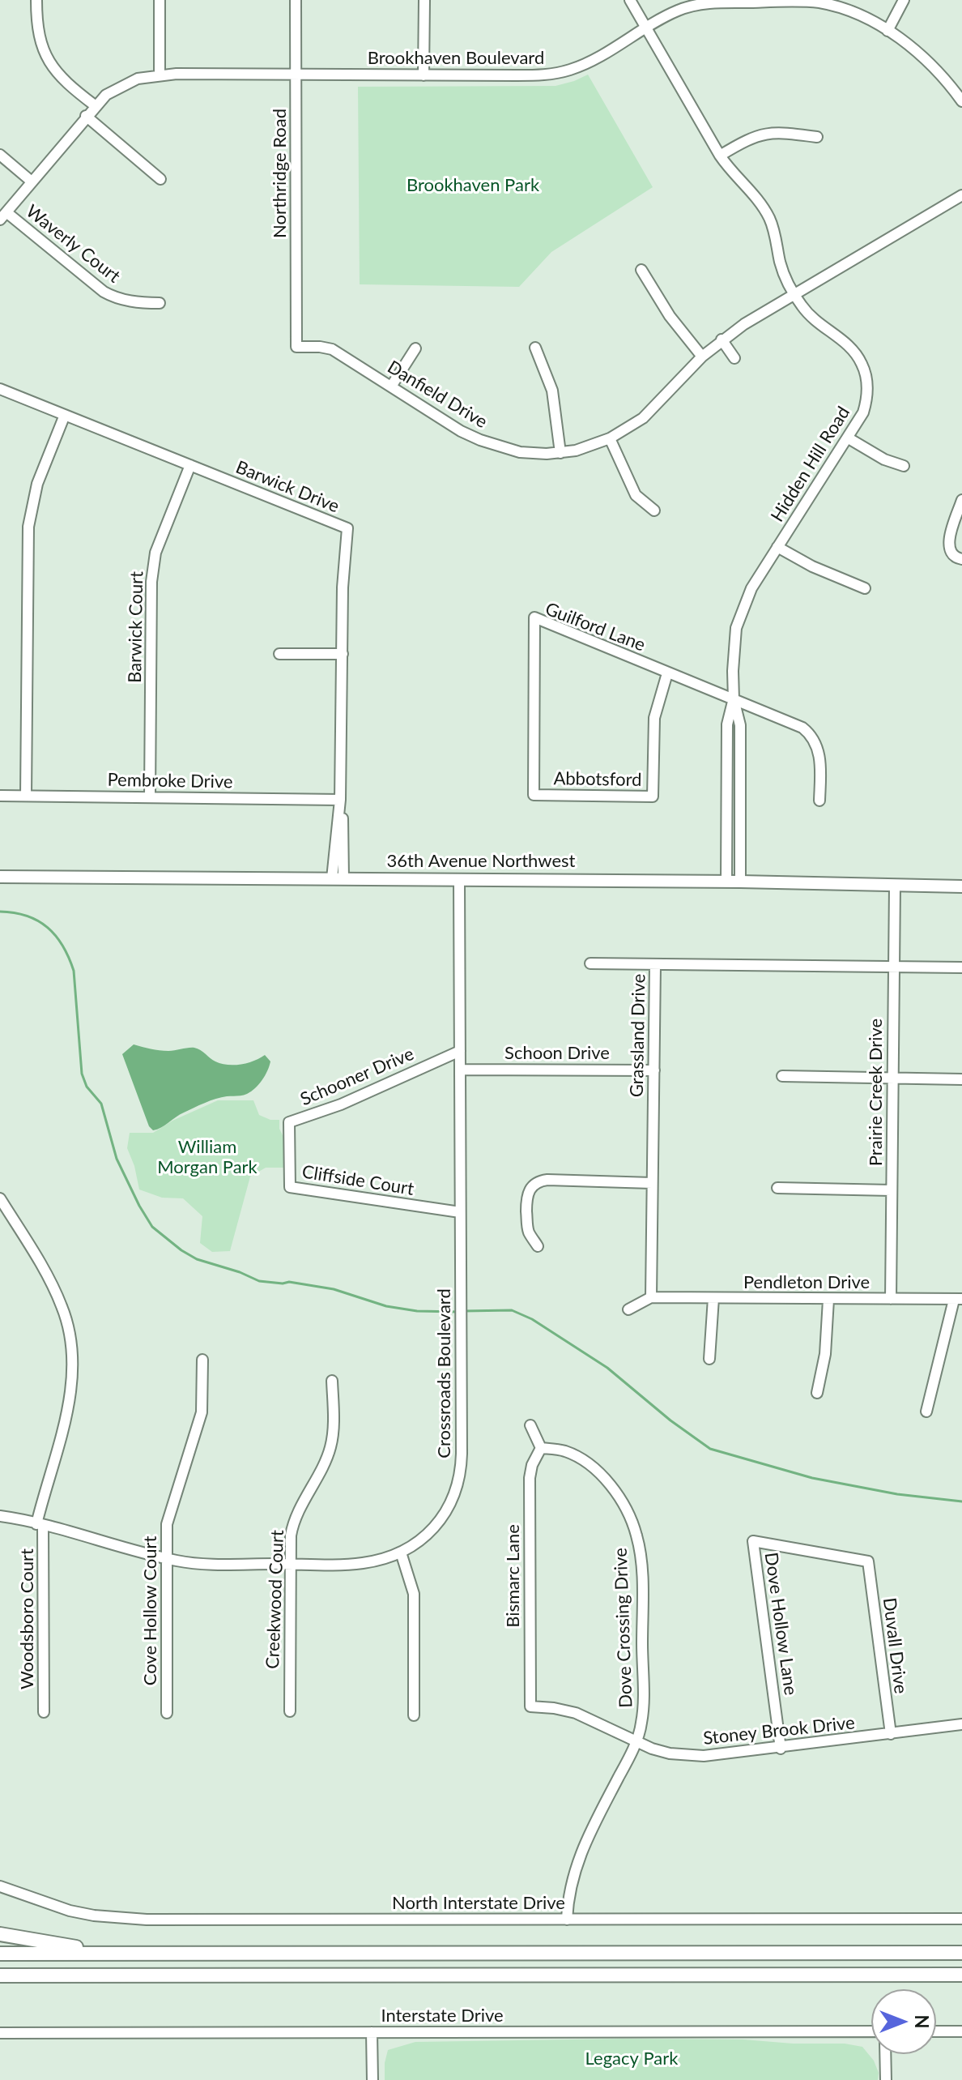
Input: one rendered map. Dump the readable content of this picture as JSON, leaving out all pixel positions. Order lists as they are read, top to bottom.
{
  "streets": {
    "main road": ["36th Avenue Northwest"],
    "street": [
      "Brookhaven Boulevard",
      "Northridge Road",
      "Waverly Court",
      "Danfield Drive",
      "Hidden Hill Road",
      "Barwick Drive",
      "Barwick Court",
      "Guilford Lane",
      "Abbotsford",
      "Pembroke Drive",
      "Grassland Drive",
      "Schoon Drive",
      "Schooner Drive",
      "Prairie Creek Drive",
      "Cliffside Court",
      "Pendleton Drive",
      "Crossroads Boulevard",
      "Bismarc Lane",
      "Creekwood Court",
      "Cove Hollow Court",
      "Woodsboro Court",
      "Dove Hollow Lane",
      "Dove Crossing Drive",
      "Duvall Drive",
      "Stoney Brook Drive",
      "North Interstate Drive",
      "Interstate Drive"
    ]
  },
  "crossings": [
    ["Brookhaven Boulevard", "Northridge Road"],
    ["Brookhaven Boulevard", "Waverly Court"],
    ["Brookhaven Boulevard", "Hidden Hill Road"],
    ["Northridge Road", "Danfield Drive"],
    ["Danfield Drive", "Hidden Hill Road"],
    ["Hidden Hill Road", "Guilford Lane"],
    ["Hidden Hill Road", "36th Avenue Northwest"],
    ["Barwick Drive", "Barwick Court"],
    ["Barwick Drive", "Pembroke Drive"],
    ["Barwick Drive", "36th Avenue Northwest"],
    ["Barwick Court", "Pembroke Drive"],
    ["Guilford Lane", "Abbotsford"],
    ["36th Avenue Northwest", "Prairie Creek Drive"],
    ["36th Avenue Northwest", "Crossroads Boulevard"],
    ["Grassland Drive", "Schoon Drive"],
    ["Grassland Drive", "Prairie Creek Drive"],
    ["Grassland Drive", "Pendleton Drive"],
    ["Schoon Drive", "Crossroads Boulevard"],
    ["Schooner Drive", "Cliffside Court"],
    ["Schooner Drive", "Crossroads Boulevard"],
    ["Prairie Creek Drive", "Pendleton Drive"],
    ["Cliffside Court", "Crossroads Boulevard"],
    ["Crossroads Boulevard", "Creekwood Court"],
    ["Crossroads Boulevard", "Cove Hollow Court"],
    ["Crossroads Boulevard", "Woodsboro Court"],
    ["Bismarc Lane", "Dove Crossing Drive"],
    ["Bismarc Lane", "Stoney Brook Drive"],
    ["Dove Hollow Lane", "Duvall Drive"],
    ["Dove Hollow Lane", "Stoney Brook Drive"],
    ["Dove Crossing Drive", "Stoney Brook Drive"],
    ["Dove Crossing Drive", "North Interstate Drive"],
    ["Duvall Drive", "Stoney Brook Drive"]
  ],
  "parks": ["Brookhaven Park", "William Morgan Park", "Legacy Park"],
  "north": "right"
}
